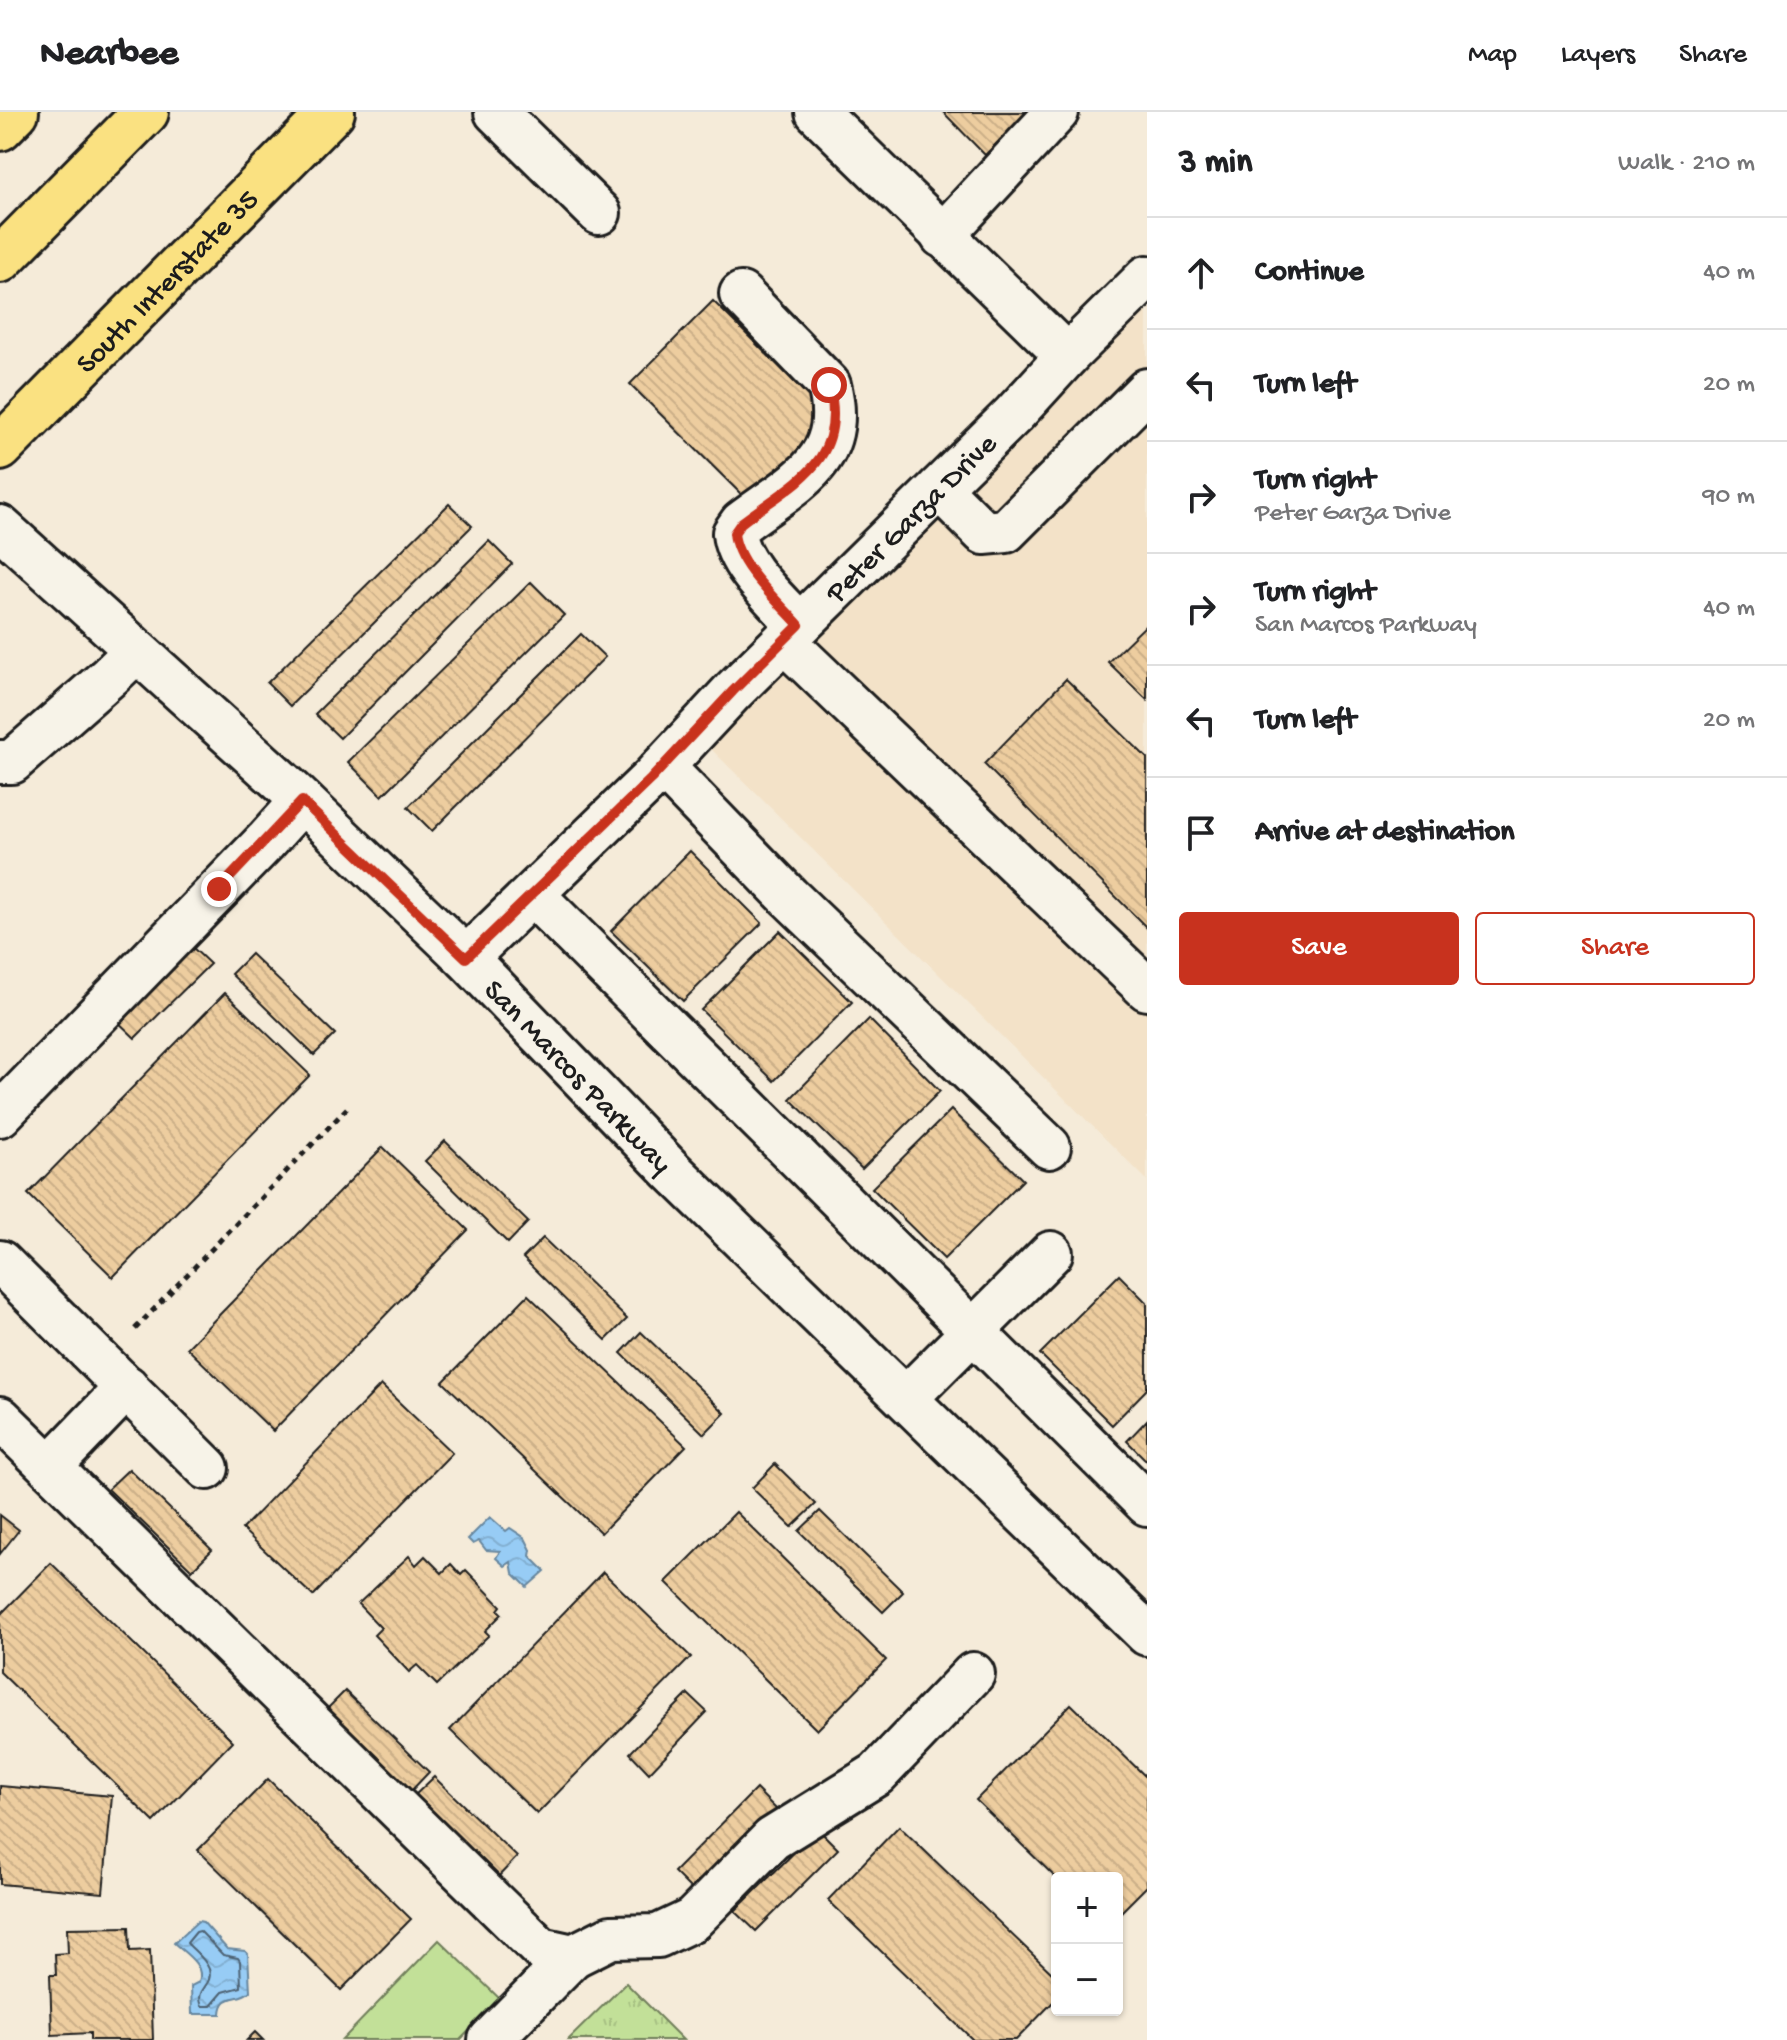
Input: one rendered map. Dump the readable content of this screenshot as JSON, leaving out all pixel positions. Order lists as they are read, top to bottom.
{
  "streets": {
    "main road": ["South Interstate 35"],
    "street": ["Peter Garza Drive", "San Marcos Parkway"]
  },
  "crossings": [
    ["Peter Garza Drive", "San Marcos Parkway"]
  ],
  "page": {
    "header": "Nearbee",
    "nav": ["Map", "Layers", "Share"],
    "heading": ["3 min", "Walk · 210 m"],
    "list": [
      ["Continue", "40 m"],
      ["Turn left", "20 m"],
      ["Turn right", "Peter Garza Drive", "90 m"],
      ["Turn right", "San Marcos Parkway", "40 m"],
      ["Turn left", "20 m"],
      "Arrive at destination"
    ],
    "buttons": ["Save", "Share"],
    "map_buttons": ["+", "−"]
  }
}
